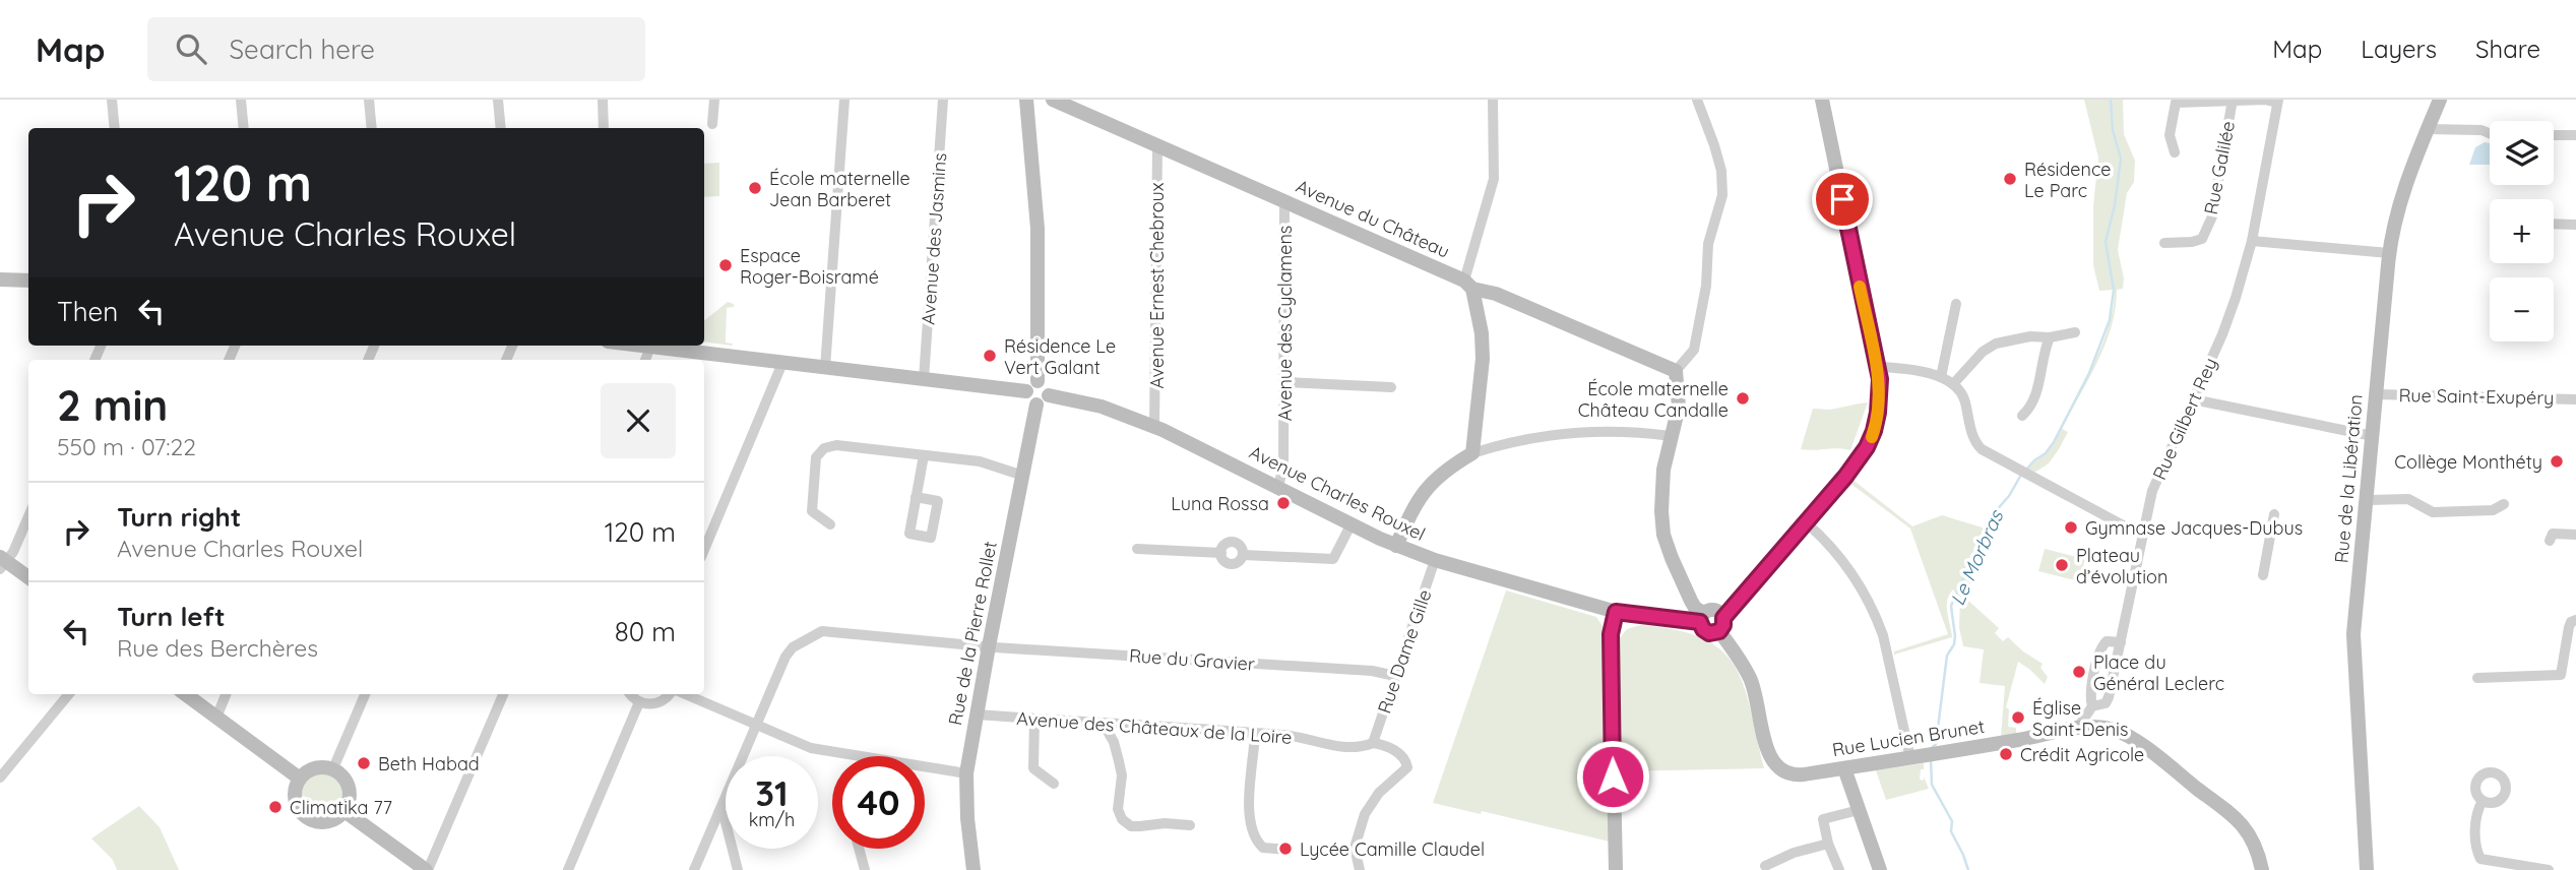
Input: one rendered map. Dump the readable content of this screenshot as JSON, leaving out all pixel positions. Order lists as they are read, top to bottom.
{
  "streets": {
    "street": [
      "Rue Galilée",
      "Avenue du Château",
      "Avenue des Jasmins",
      "Avenue Ernest Chebroux",
      "Avenue des Cyclamens",
      "Rue Saint-Exupéry",
      "Rue Gilbert Rey",
      "Rue de la Libération",
      "Avenue Charles Rouxel",
      "Rue de la Pierre Rollet",
      "Rue Dame Gille",
      "Rue du Gravier",
      "Avenue des Châteaux de la Loire",
      "Rue Lucien Brunet"
    ]
  },
  "crossings": [
    ["Avenue du Château", "Avenue Ernest Chebroux"],
    ["Avenue du Château", "Avenue des Cyclamens"],
    ["Avenue Ernest Chebroux", "Avenue Charles Rouxel"],
    ["Avenue des Cyclamens", "Avenue Charles Rouxel"],
    ["Rue Saint-Exupéry", "Rue de la Libération"],
    ["Rue Gilbert Rey", "Rue Lucien Brunet"],
    ["Avenue Charles Rouxel", "Rue de la Pierre Rollet"],
    ["Avenue Charles Rouxel", "Rue Dame Gille"],
    ["Rue de la Pierre Rollet", "Rue du Gravier"],
    ["Rue de la Pierre Rollet", "Avenue des Châteaux de la Loire"],
    ["Rue Dame Gille", "Rue du Gravier"],
    ["Rue Dame Gille", "Avenue des Châteaux de la Loire"]
  ],
  "water": ["Le Morbras"],
  "places": [
    "Résidence Le Parc",
    "École maternelle Jean Barberet",
    "Espace Roger-Boisramé",
    "Résidence Le Vert Galant",
    "École maternelle Château Candalle",
    "Collège Monthéty",
    "Luna Rossa",
    "Gymnase Jacques-Dubus",
    "Plateau d’évolution",
    "Place du Général Leclerc",
    "Église Saint-Denis",
    "Crédit Agricole",
    "Beth Habad",
    "Climatika 77",
    "Lycée Camille Claudel"
  ],
  "page": {
    "header": "Map",
    "search": "Search here",
    "nav": ["Map", "Layers", "Share"],
    "map_buttons": ["+", "−"],
    "turn": ["120 m", "Avenue Charles Rouxel"],
    "then": "Then",
    "heading": ["2 min", "550 m · 07:22"],
    "list": [
      {
        "name": "Turn right",
        "note": "Avenue Charles Rouxel",
        "value": "120 m"
      },
      {
        "name": "Turn left",
        "note": "Rue des Berchères",
        "value": "80 m"
      }
    ],
    "speed": "31 km/h",
    "limit": "40"
  }
}
